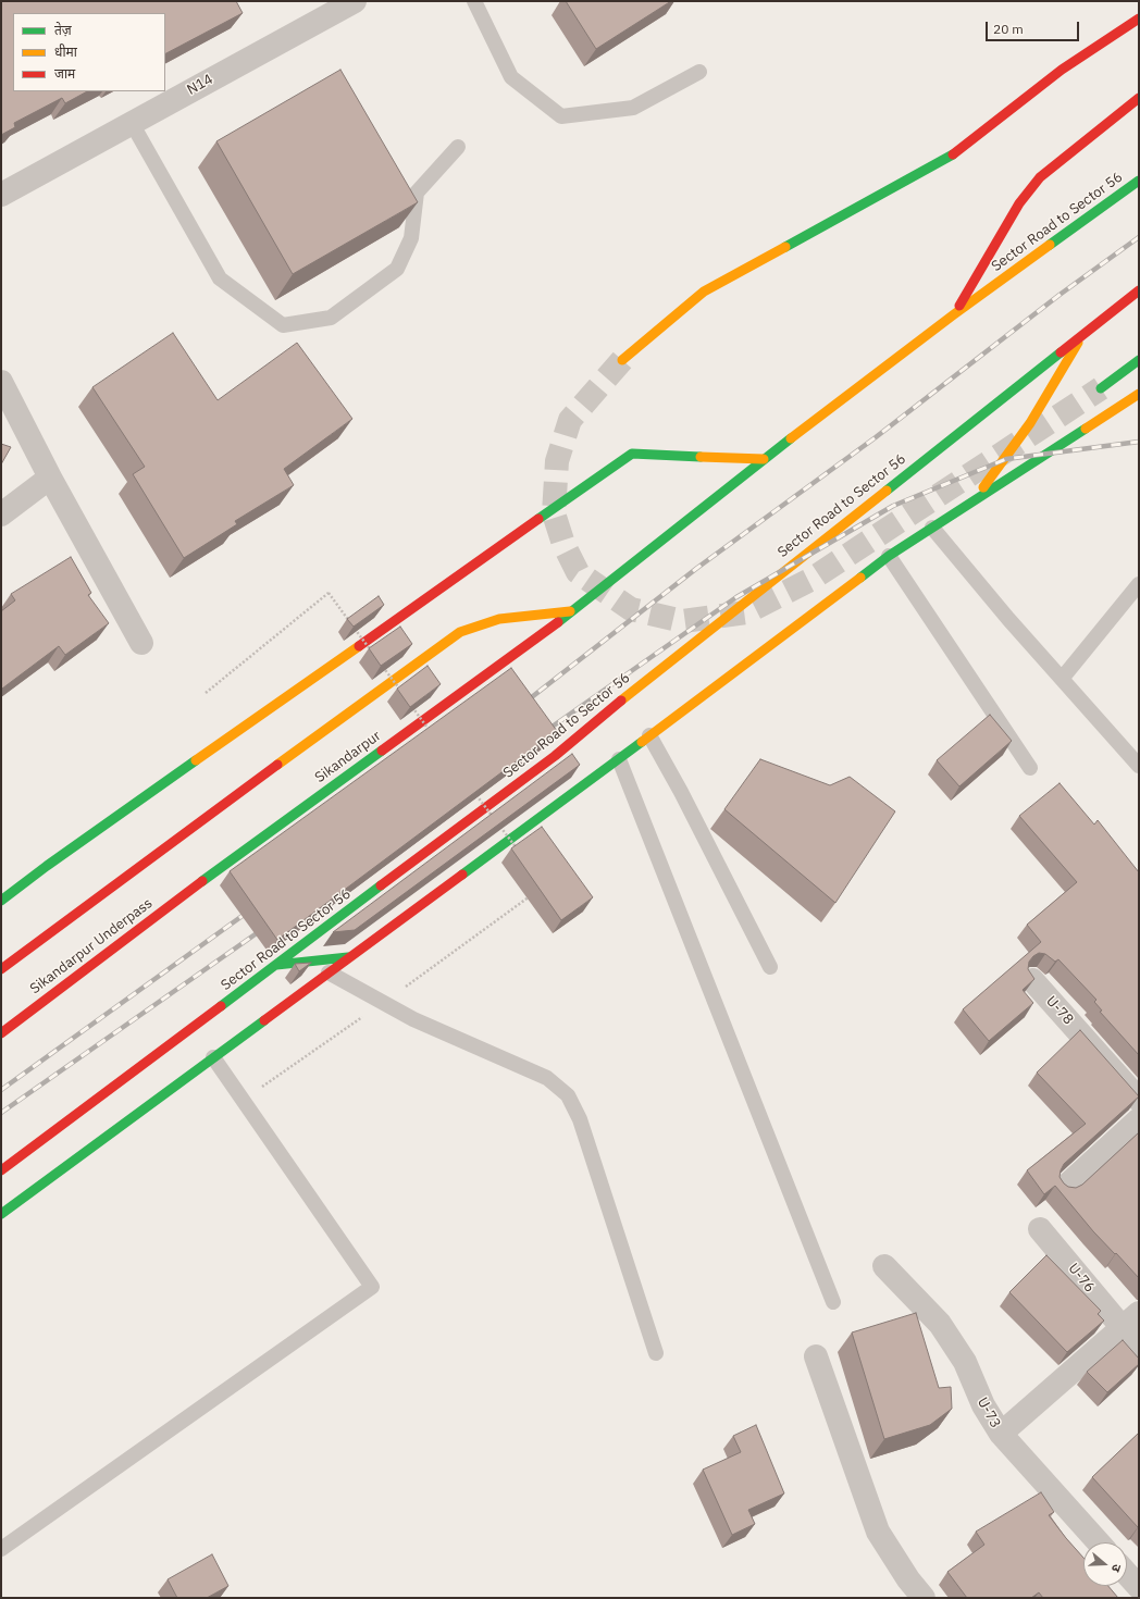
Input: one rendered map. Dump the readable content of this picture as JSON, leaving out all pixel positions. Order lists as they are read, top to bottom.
{
  "streets": {
    "main road": ["Sector Road to Sector 56", "Sikandarpur", "Sikandarpur Underpass"],
    "street": [
      "N14",
      "U-78",
      "U-76",
      "U-73"
    ]
  },
  "crossings": [
    ["Sector Road to Sector 56", "Sikandarpur"],
    ["Sikandarpur", "Sikandarpur Underpass"]
  ],
  "legend": ["तेज़", "धीमा", "जाम"],
  "scale_bar": "20 m",
  "north": "right"
}
